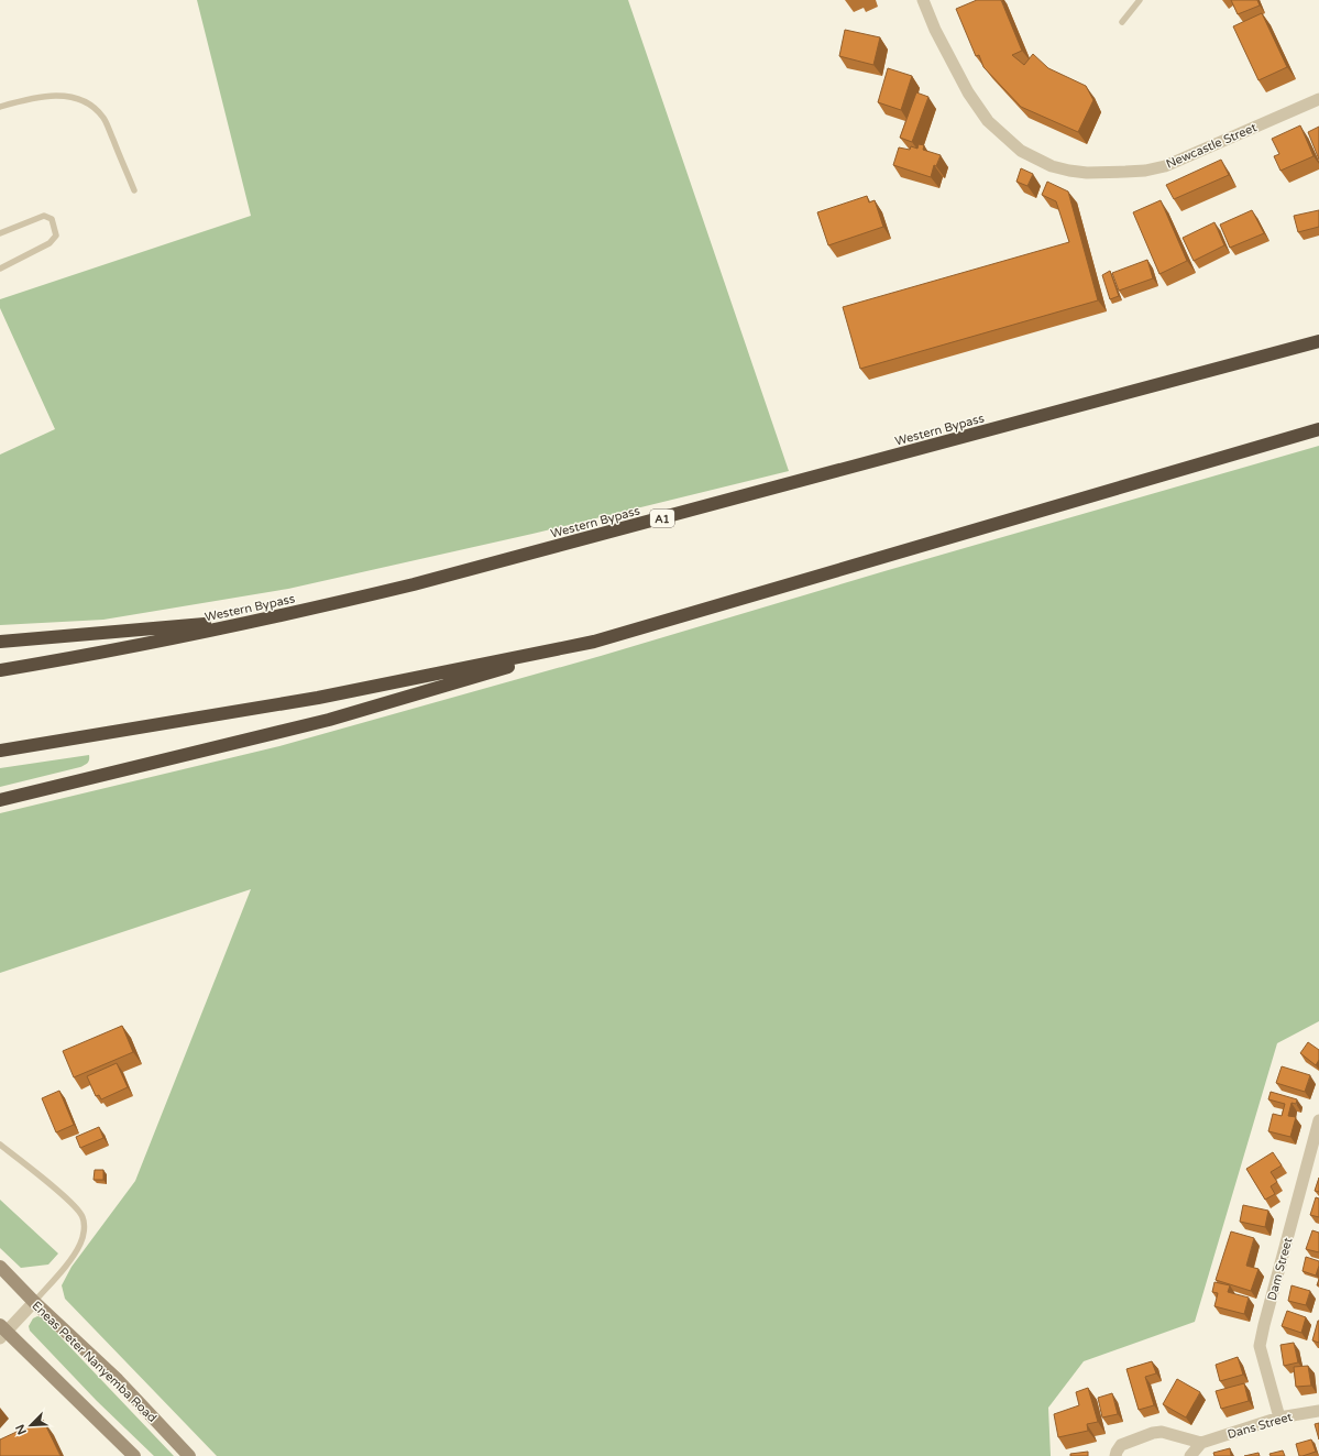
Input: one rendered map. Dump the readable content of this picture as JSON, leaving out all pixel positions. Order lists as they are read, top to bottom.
{
  "streets": {
    "highway": ["Western Bypass", "A1"],
    "main road": ["Eneas Peter Nanyemba Road"],
    "street": ["Newcastle Street", "Dam Street", "Dans Street"]
  },
  "crossings": [
    ["Dam Street", "Dans Street"]
  ],
  "north": "bottom left"
}
